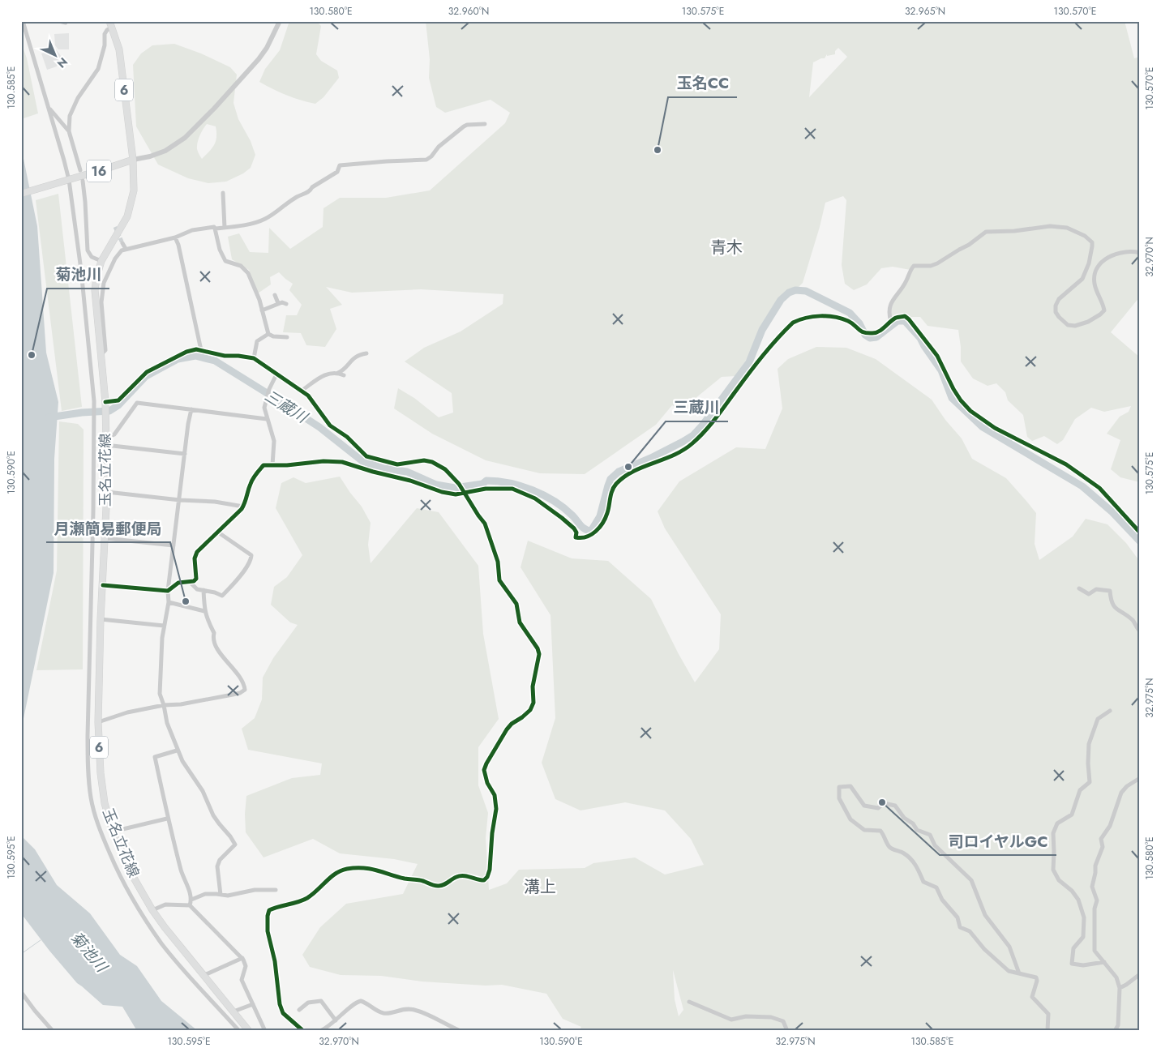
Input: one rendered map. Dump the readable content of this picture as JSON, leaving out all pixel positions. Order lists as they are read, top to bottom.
{
  "streets": {
    "main road": ["6", "16", "玉名立花線"]
  },
  "crossings": [
    ["16", "玉名立花線"]
  ],
  "districts": ["青木", "溝上"],
  "water": ["三蔵川", "菊池川"],
  "places": [
    "玉名CC",
    "菊池川",
    "三蔵川",
    "月瀬簡易郵便局",
    "司ロイヤルGC"
  ],
  "north": "bottom right",
  "coordinates": [
    "130.580°E",
    "32.960°N",
    "130.575°E",
    "32.965°N",
    "130.570°E",
    "130.585°E",
    "32.970°N",
    "130.590°E",
    "32.975°N",
    "130.595°E"
  ]
}
